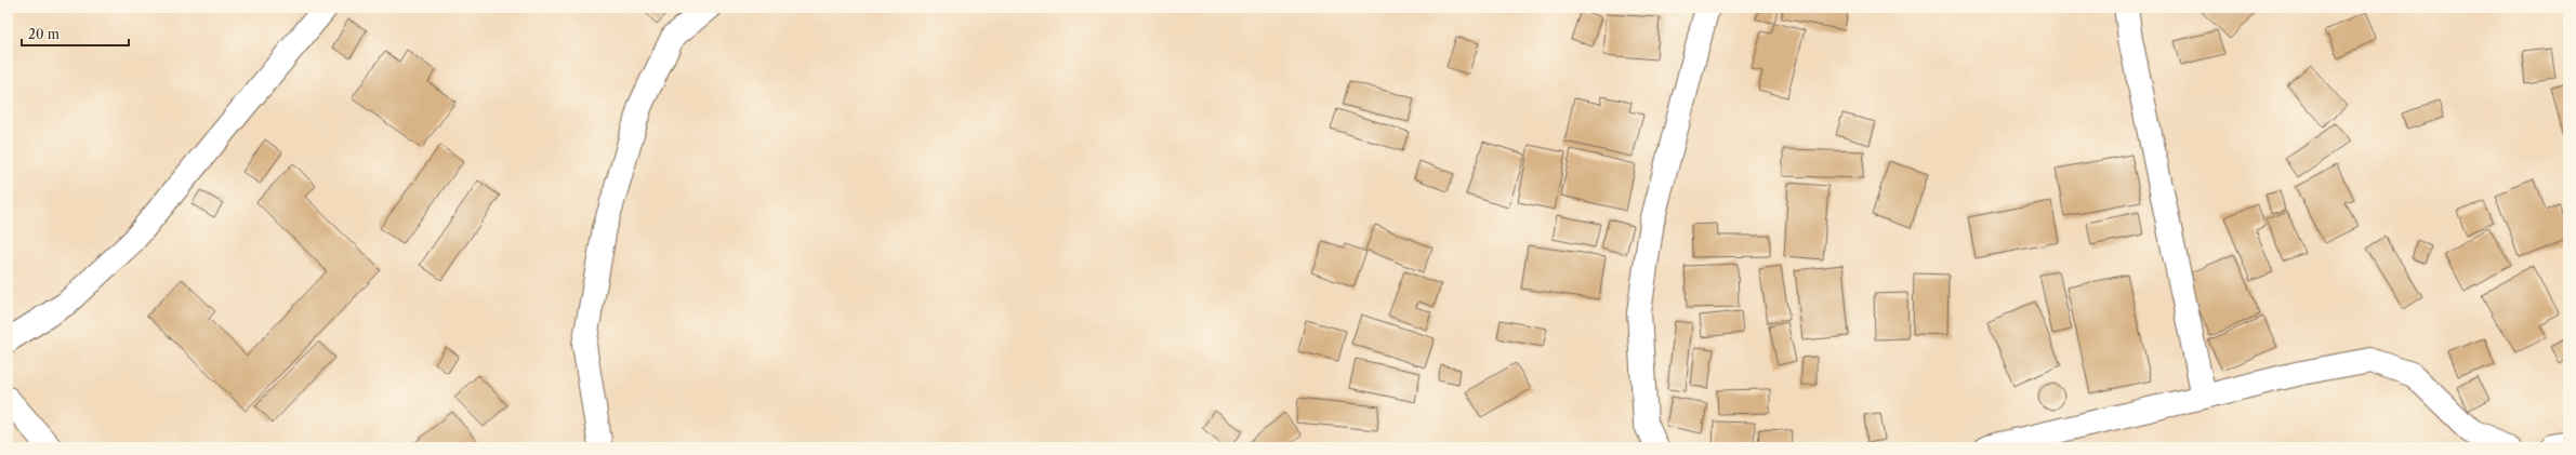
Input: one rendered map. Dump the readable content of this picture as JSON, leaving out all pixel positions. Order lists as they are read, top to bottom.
{
  "scale_bar": "20 m"
}
